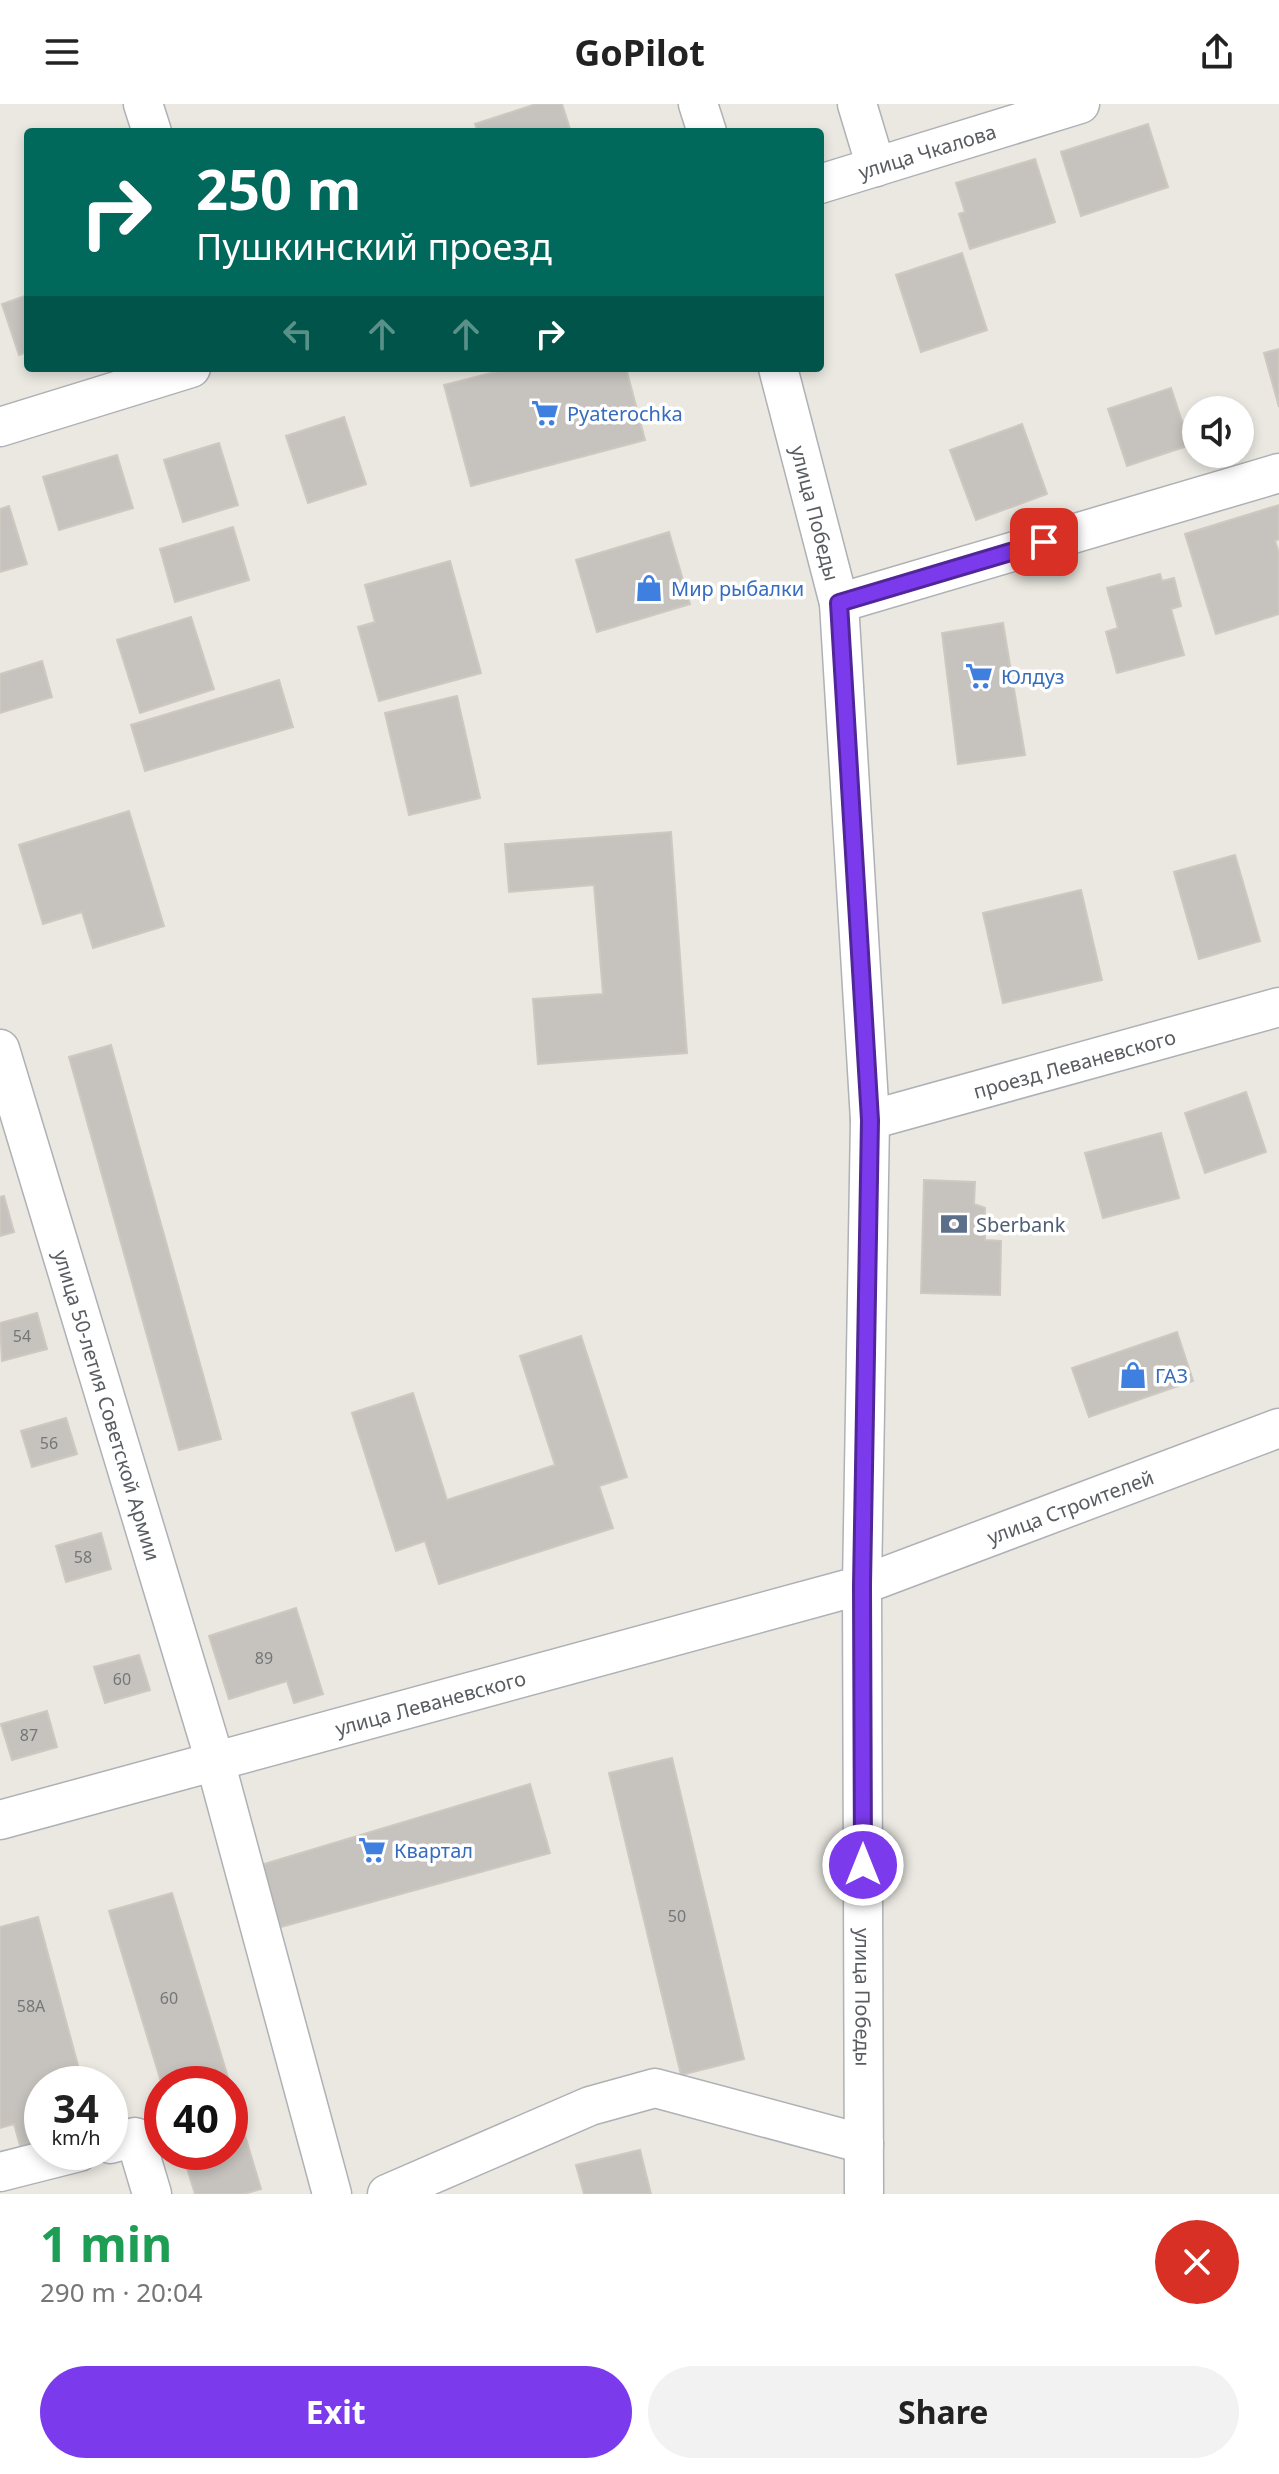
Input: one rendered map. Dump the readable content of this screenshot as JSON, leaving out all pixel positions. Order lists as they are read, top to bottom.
{
  "streets": {
    "street": [
      "улица Чкалова",
      "улица Победы",
      "проезд Леваневского",
      "улица 50-летия Советской Армии",
      "улица Строителей",
      "улица Леваневского"
    ]
  },
  "crossings": [
    ["улица Победы", "проезд Леваневского"],
    ["улица Победы", "улица Строителей"],
    ["улица Победы", "улица Леваневского"],
    ["улица 50-летия Советской Армии", "улица Леваневского"],
    ["улица Строителей", "улица Леваневского"]
  ],
  "places": {
    "supermarket": ["Pyaterochka", "Юлдуз", "Квартал"],
    "shop": ["Мир рыбалки", "ГАЗ"],
    "bank": ["Sberbank"]
  },
  "house_numbers": [
    "54",
    "56",
    "58",
    "89",
    "60",
    "87",
    "50",
    "60",
    "58А"
  ],
  "page": {
    "header": "GoPilot",
    "turn": ["250 m", "Пушкинский проезд"],
    "speed": "34 km/h",
    "limit": "40",
    "heading": ["1 min", "290 m · 20:04"],
    "buttons": ["Exit", "Share"]
  }
}
